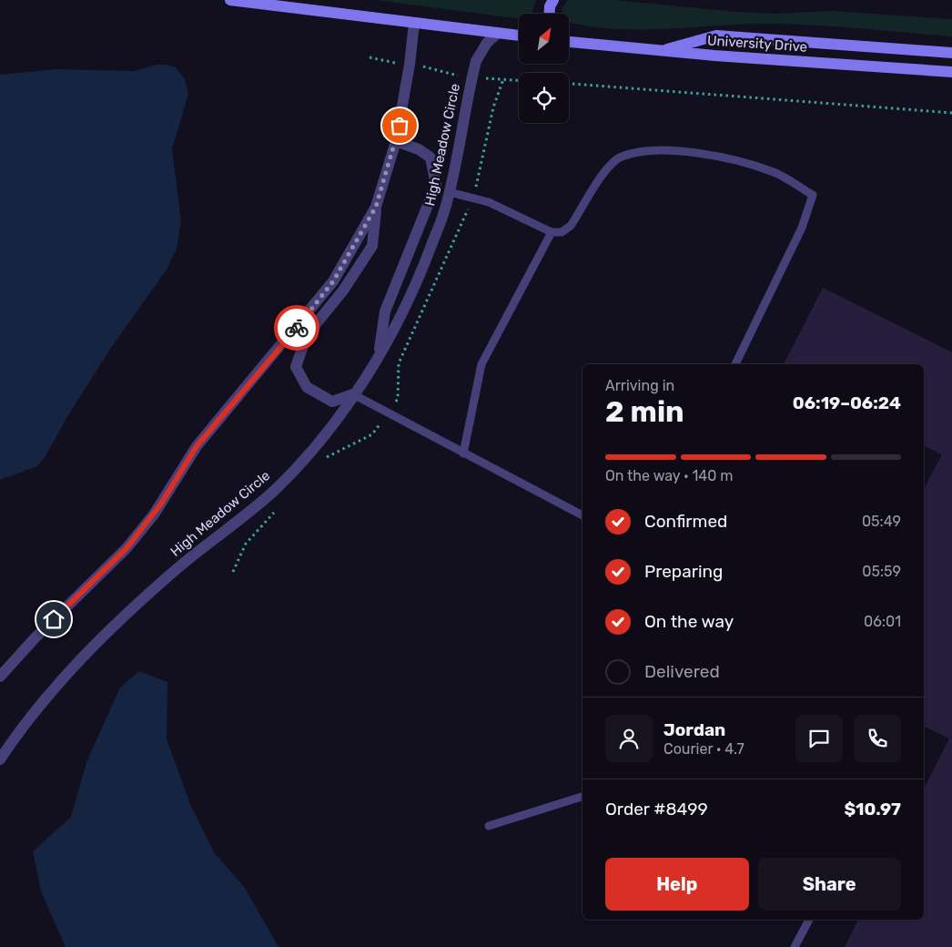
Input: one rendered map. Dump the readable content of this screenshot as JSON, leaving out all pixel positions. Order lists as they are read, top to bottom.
{
  "streets": {
    "main road": ["University Drive"],
    "street": ["High Meadow Circle"]
  },
  "north": "top right",
  "page": {
    "heading": ["2 min", "Arriving in", "06:19–06:24"],
    "panel": [
      "Jordan",
      "Courier · 4.7",
      "Order #8499",
      "$10.97"
    ],
    "bar": "On the way · 140 m",
    "list": [
      ["Confirmed", "05:49"],
      ["Preparing", "05:59"],
      ["On the way", "06:01"],
      "Delivered"
    ],
    "buttons": ["Help", "Share"]
  }
}
